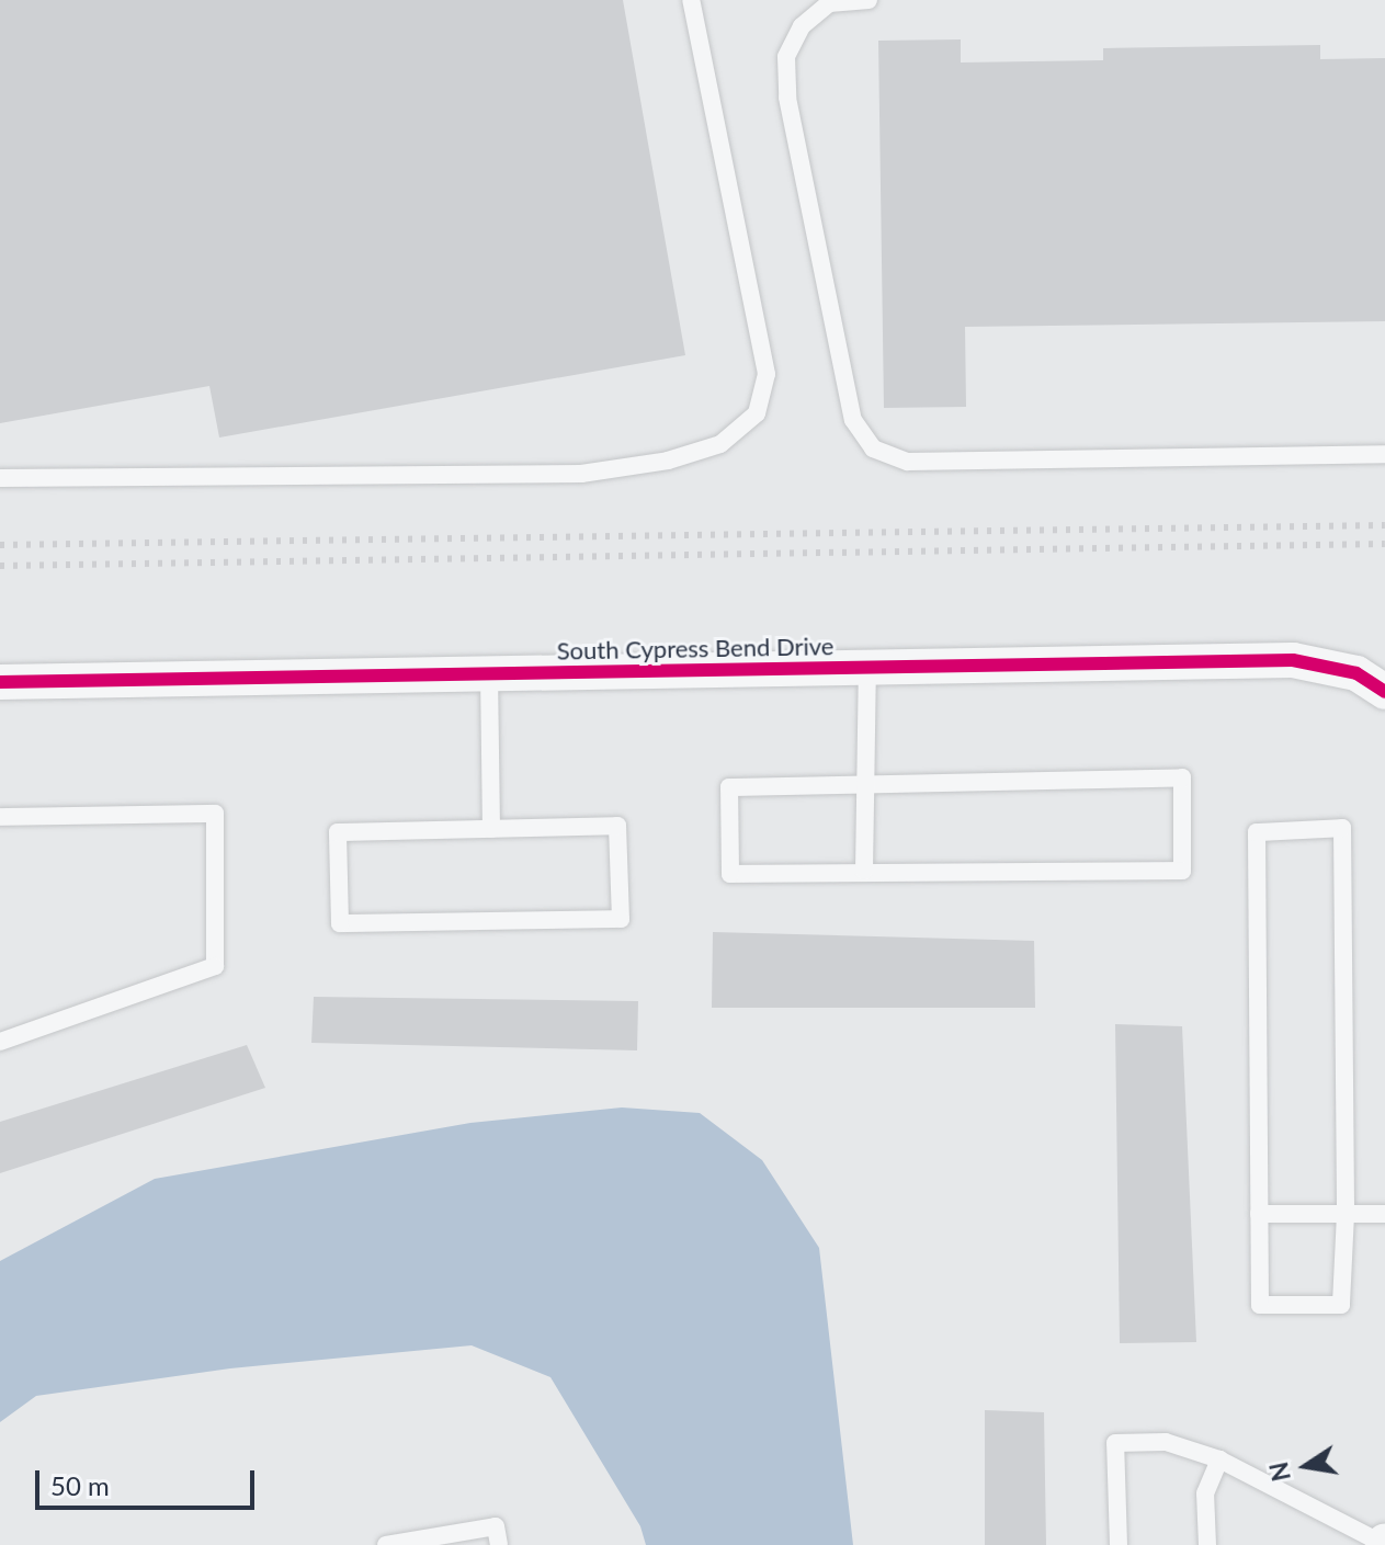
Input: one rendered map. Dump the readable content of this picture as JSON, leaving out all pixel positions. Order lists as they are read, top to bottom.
{
  "streets": {
    "street": ["South Cypress Bend Drive"]
  },
  "scale_bar": "50 m",
  "north": "left"
}
